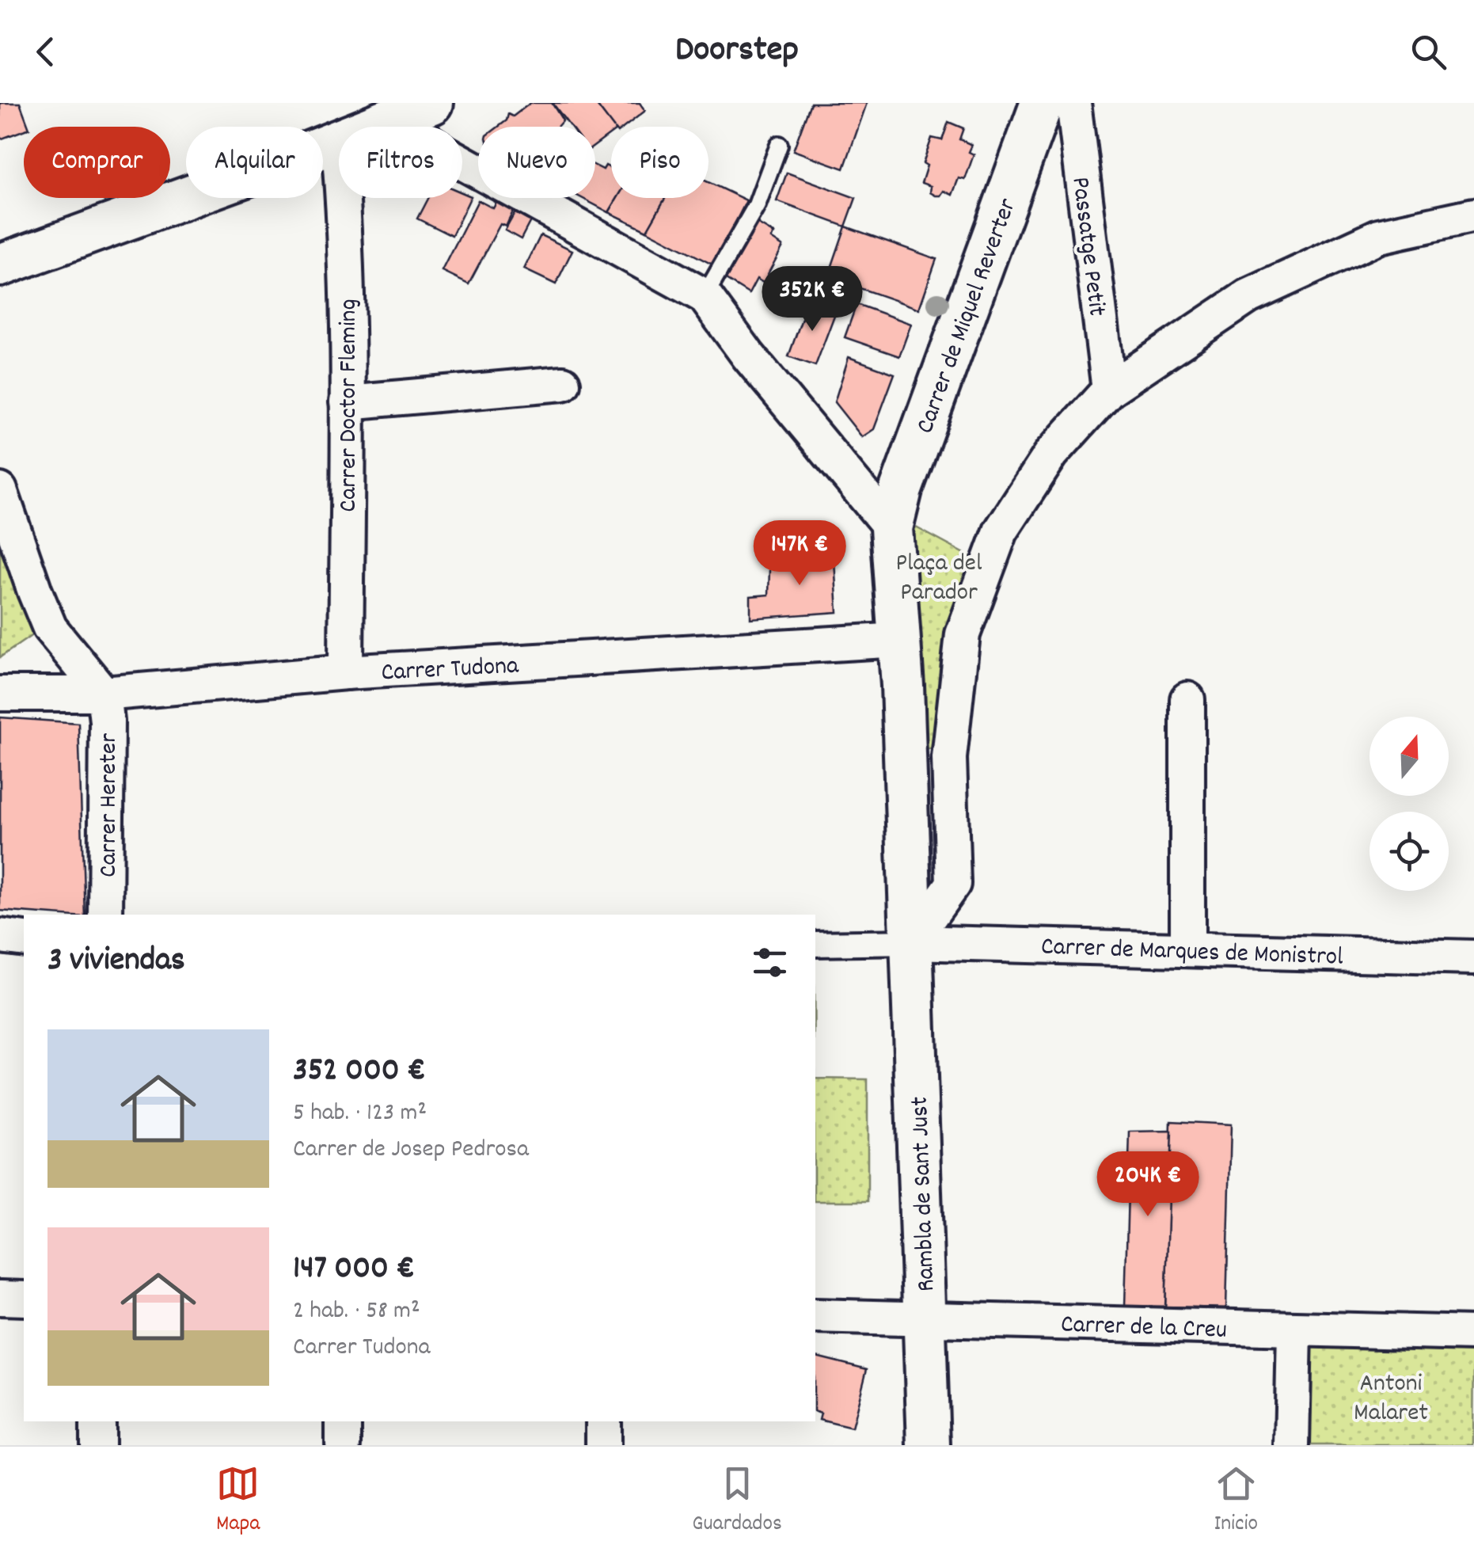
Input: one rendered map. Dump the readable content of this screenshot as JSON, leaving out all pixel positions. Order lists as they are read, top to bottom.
{
  "streets": {
    "street": [
      "Passatge Petit",
      "Carrer de Miquel Reverter",
      "Carrer Doctor Fleming",
      "Carrer Tudona",
      "Carrer Hereter",
      "Carrer de Marques de Monistrol",
      "Rambla de Sant Just",
      "Carrer de la Creu"
    ]
  },
  "crossings": [
    ["Carrer de Miquel Reverter", "Carrer Tudona"],
    ["Carrer Doctor Fleming", "Carrer Tudona"],
    ["Carrer Tudona", "Carrer Hereter"],
    ["Carrer de Marques de Monistrol", "Rambla de Sant Just"],
    ["Rambla de Sant Just", "Carrer de la Creu"]
  ],
  "parks": ["Plaça del Parador", "Antoni Malaret"],
  "north": "top",
  "page": {
    "header": "Doorstep",
    "chip": [
      "Comprar",
      "Alquilar",
      "Filtros",
      "Nuevo",
      "Piso"
    ],
    "price": ["352K €", "147K €", "204K €"],
    "heading": "3 viviendas",
    "list": [
      {
        "name": "352 000 €",
        "note": "5 hab. · 123 m² · Carrer de Josep Pedrosa"
      },
      {
        "name": "147 000 €",
        "note": "2 hab. · 58 m² · Carrer Tudona"
      }
    ],
    "tabs": ["Mapa", "Guardados", "Inicio"]
  }
}
